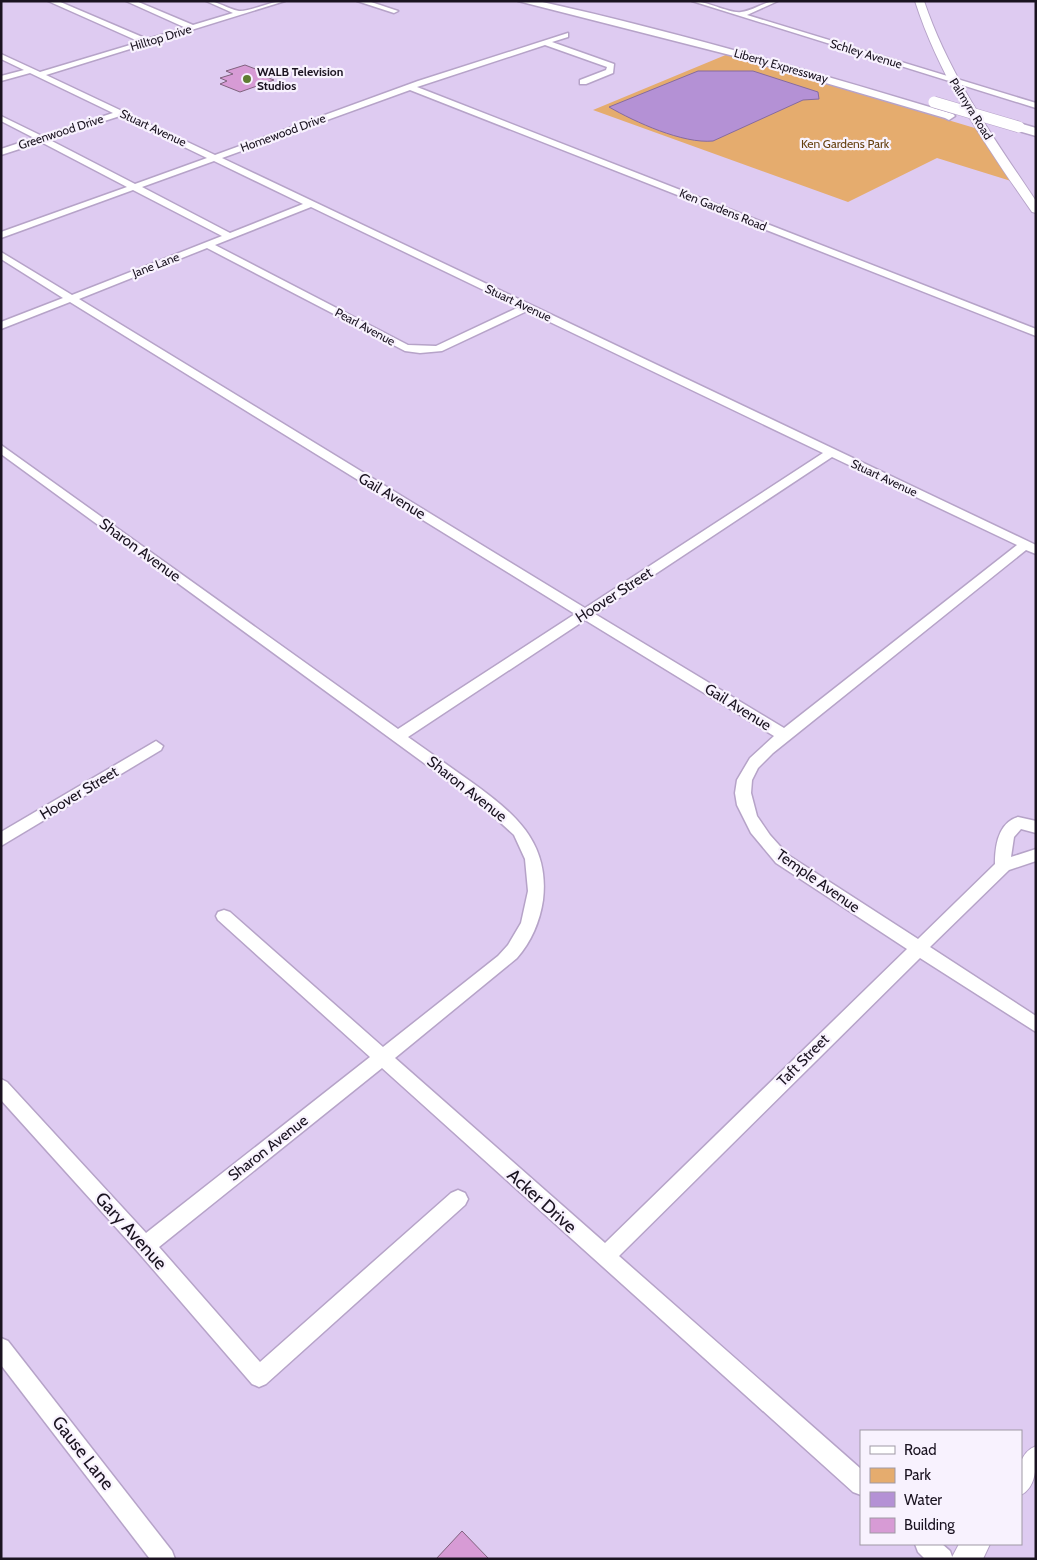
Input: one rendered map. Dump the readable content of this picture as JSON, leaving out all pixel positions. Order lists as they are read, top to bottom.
{
  "streets": {
    "highway": ["Liberty Expressway"],
    "main road": ["Palmyra Road"],
    "street": [
      "Hilltop Drive",
      "Schley Avenue",
      "Stuart Avenue",
      "Greenwood Drive",
      "Homewood Drive",
      "Ken Gardens Road",
      "Jane Lane",
      "Pearl Avenue",
      "Gail Avenue",
      "Sharon Avenue",
      "Hoover Street",
      "Temple Avenue",
      "Taft Street",
      "Acker Drive",
      "Gary Avenue",
      "Gause Lane"
    ]
  },
  "crossings": [
    ["Hilltop Drive", "Stuart Avenue"],
    ["Schley Avenue", "Palmyra Road"],
    ["Stuart Avenue", "Greenwood Drive"],
    ["Stuart Avenue", "Homewood Drive"],
    ["Stuart Avenue", "Jane Lane"],
    ["Stuart Avenue", "Pearl Avenue"],
    ["Stuart Avenue", "Hoover Street"],
    ["Stuart Avenue", "Temple Avenue"],
    ["Homewood Drive", "Ken Gardens Road"],
    ["Jane Lane", "Pearl Avenue"],
    ["Jane Lane", "Gail Avenue"],
    ["Gail Avenue", "Hoover Street"],
    ["Gail Avenue", "Temple Avenue"],
    ["Sharon Avenue", "Hoover Street"],
    ["Sharon Avenue", "Acker Drive"],
    ["Sharon Avenue", "Gary Avenue"],
    ["Temple Avenue", "Taft Street"],
    ["Taft Street", "Acker Drive"]
  ],
  "parks": ["Ken Gardens Park"],
  "places": ["WALB Television Studios"],
  "legend": [
    "Road",
    "Park",
    "Water",
    "Building"
  ]
}
